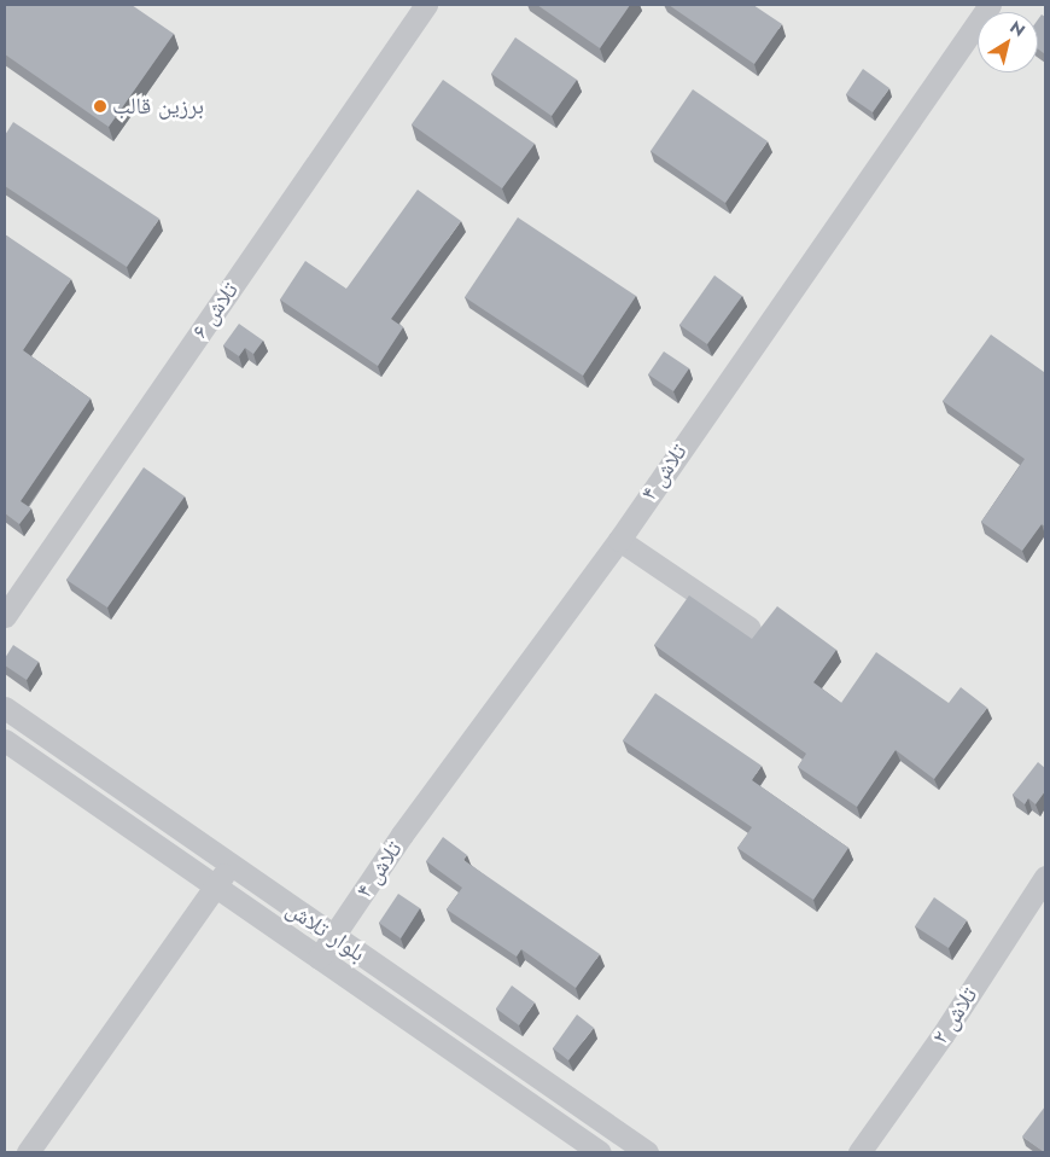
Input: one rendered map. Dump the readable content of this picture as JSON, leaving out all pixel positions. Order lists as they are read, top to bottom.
{
  "streets": {
    "street": [
      "تلاش ۶",
      "تلاش ۴",
      "بلوار تلاش",
      "تلاش ۲"
    ]
  },
  "crossings": [
    ["تلاش ۴", "بلوار تلاش"]
  ],
  "places": ["برزین قالب"],
  "north": "top right"
}
